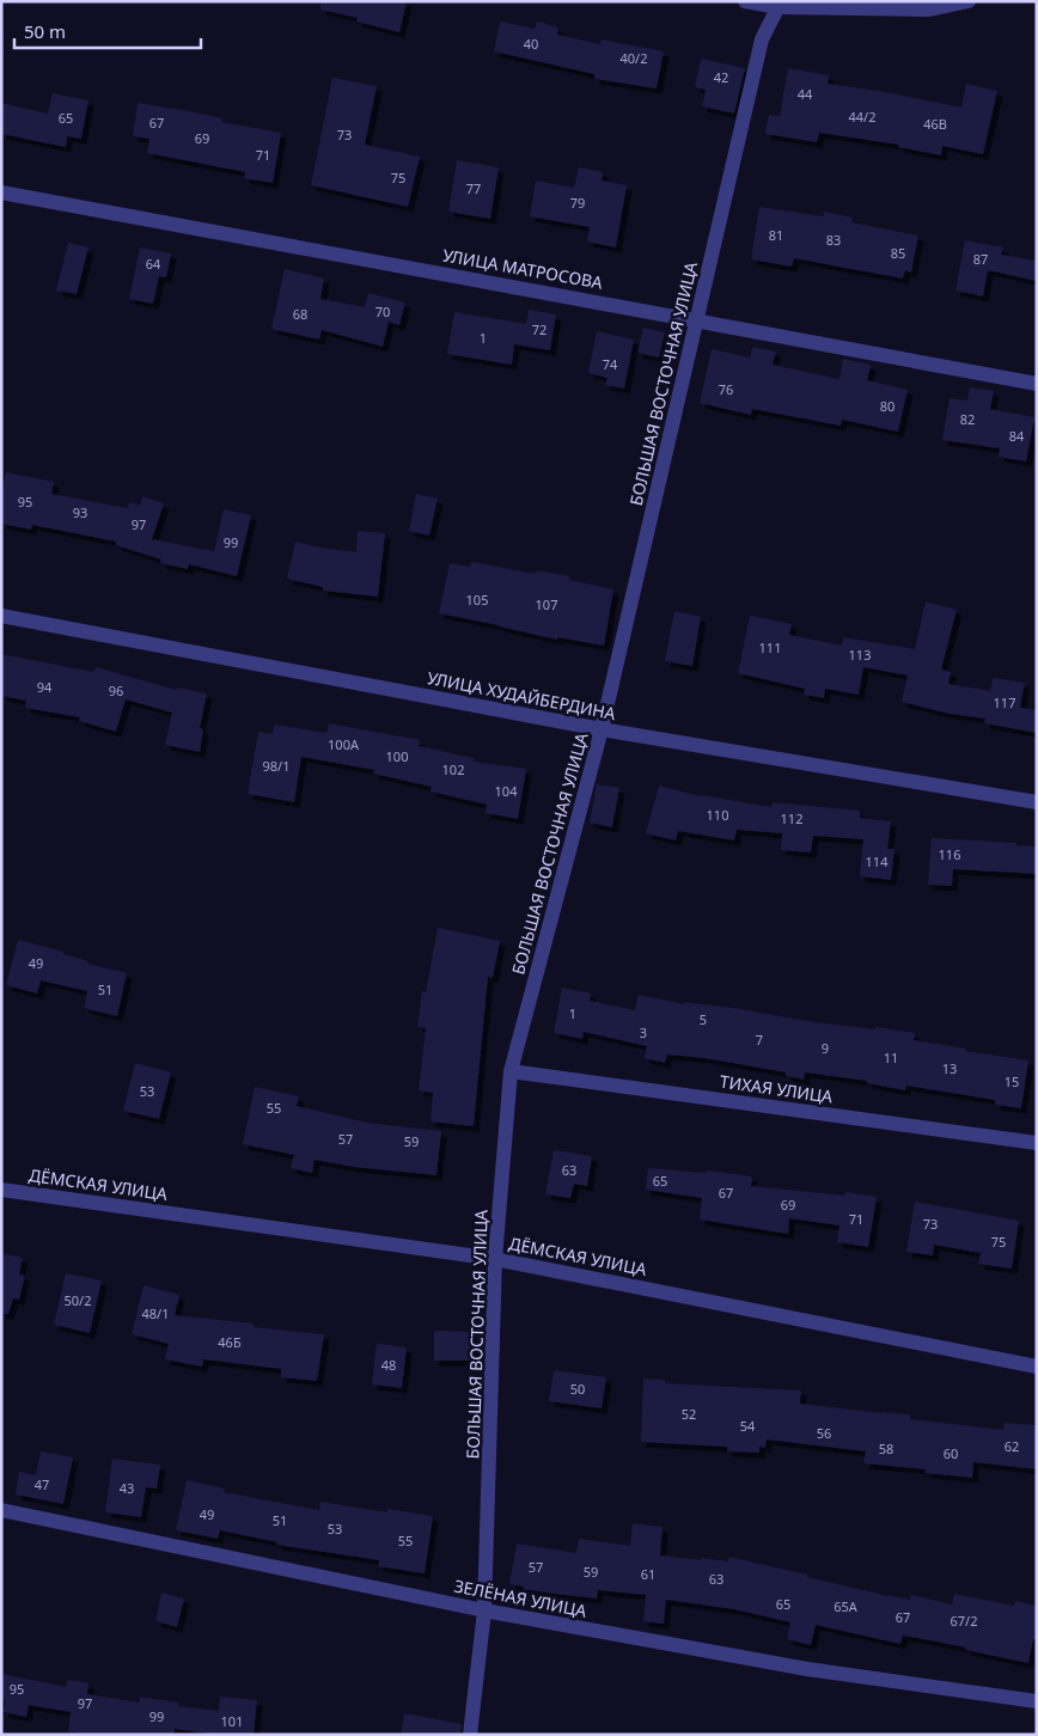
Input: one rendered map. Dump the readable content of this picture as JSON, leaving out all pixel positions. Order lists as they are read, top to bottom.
{
  "streets": {
    "street": [
      "УЛИЦА МАТРОСОВА",
      "БОЛЬШАЯ ВОСТОЧНАЯ УЛИЦА",
      "УЛИЦА ХУДАЙБЕРДИНА",
      "ТИХАЯ УЛИЦА",
      "ДЁМСКАЯ УЛИЦА",
      "ЗЕЛЁНАЯ УЛИЦА"
    ]
  },
  "crossings": [
    ["УЛИЦА МАТРОСОВА", "БОЛЬШАЯ ВОСТОЧНАЯ УЛИЦА"],
    ["БОЛЬШАЯ ВОСТОЧНАЯ УЛИЦА", "УЛИЦА ХУДАЙБЕРДИНА"],
    ["БОЛЬШАЯ ВОСТОЧНАЯ УЛИЦА", "ТИХАЯ УЛИЦА"],
    ["БОЛЬШАЯ ВОСТОЧНАЯ УЛИЦА", "ДЁМСКАЯ УЛИЦА"],
    ["БОЛЬШАЯ ВОСТОЧНАЯ УЛИЦА", "ЗЕЛЁНАЯ УЛИЦА"]
  ],
  "house_numbers": [
    "40",
    "40/2",
    "42",
    "44",
    "44/2",
    "65",
    "67",
    "46В",
    "73",
    "69",
    "71",
    "75",
    "77",
    "79",
    "81",
    "83",
    "85",
    "87",
    "64",
    "70",
    "68",
    "72",
    "1",
    "74",
    "76",
    "80",
    "82",
    "84",
    "95",
    "93",
    "97",
    "99",
    "105",
    "107",
    "111",
    "113",
    "94",
    "96",
    "117",
    "100А",
    "100",
    "98/1",
    "102",
    "104",
    "110",
    "112",
    "116",
    "114",
    "49",
    "51",
    "1",
    "5",
    "3",
    "7",
    "9",
    "11",
    "13",
    "15",
    "53",
    "55",
    "57",
    "59",
    "63",
    "65",
    "67",
    "69",
    "71",
    "73",
    "75",
    "50/2",
    "48/1",
    "46Б",
    "48",
    "50",
    "52",
    "54",
    "56",
    "62",
    "58",
    "60",
    "47",
    "43",
    "49",
    "51",
    "53",
    "55",
    "57",
    "59",
    "61",
    "63",
    "65",
    "65А",
    "67",
    "67/2",
    "95",
    "97",
    "99",
    "101"
  ],
  "scale_bar": "50 m"
}
